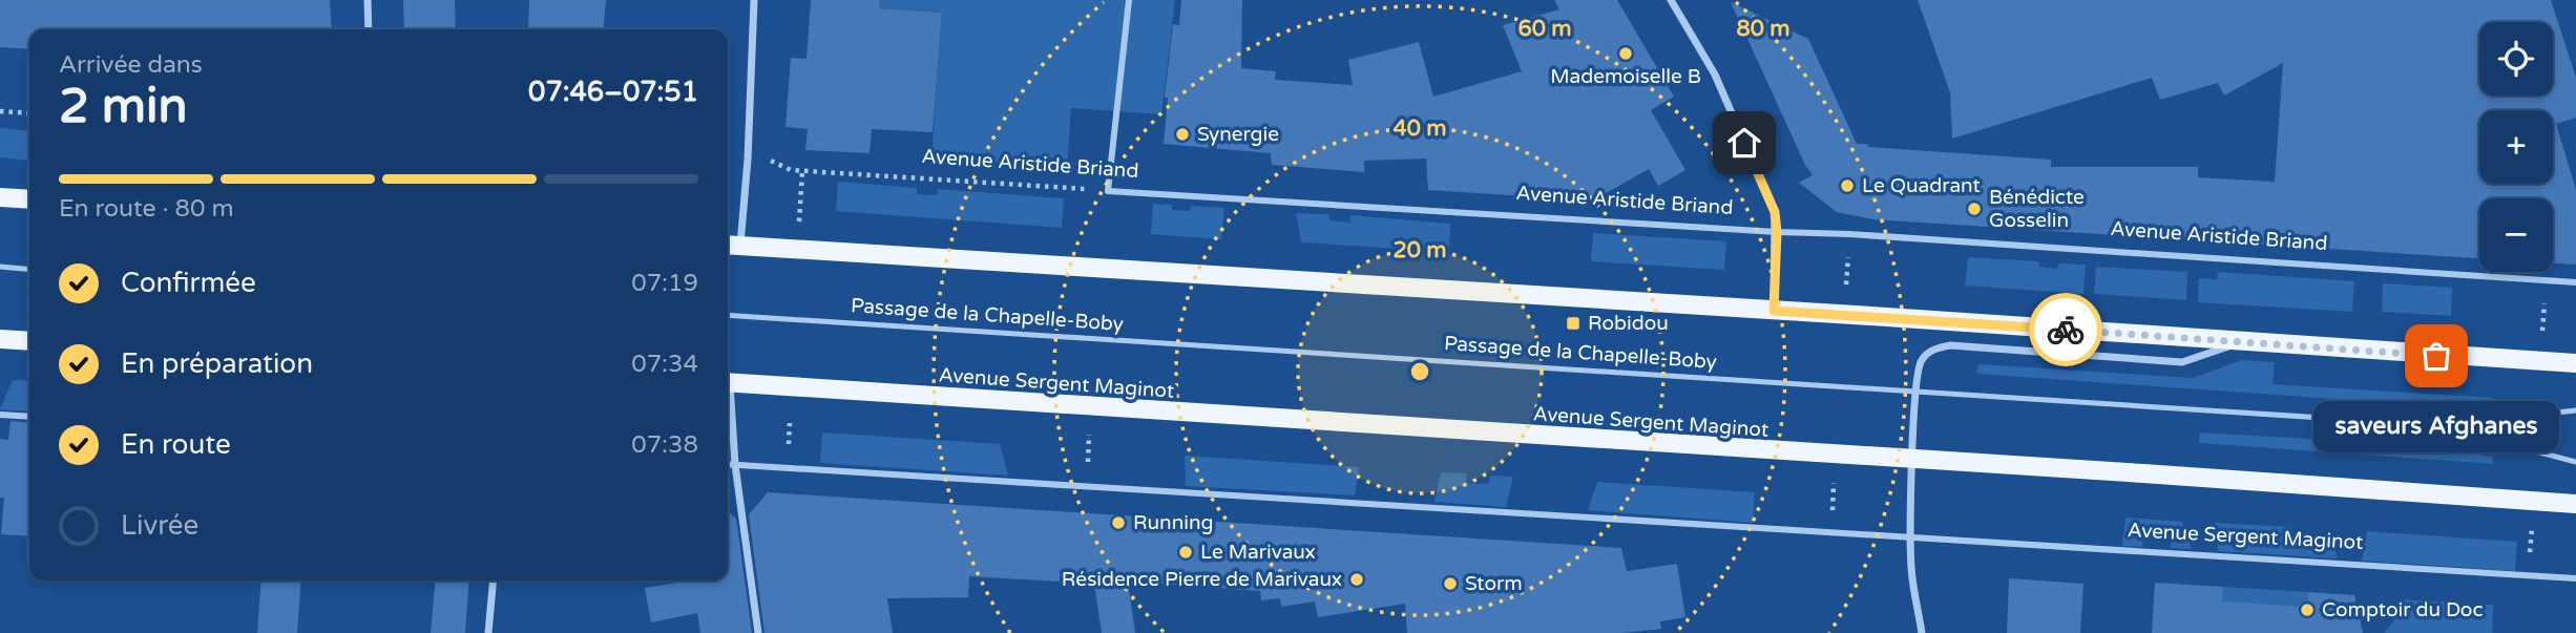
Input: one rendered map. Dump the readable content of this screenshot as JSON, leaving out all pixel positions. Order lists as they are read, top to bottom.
{
  "streets": {
    "main road": ["Avenue Sergent Maginot"],
    "street": ["Avenue Aristide Briand"],
    "lane": ["Passage de la Chapelle-Boby"]
  },
  "places": {
    "other": [
      "Mademoiselle B",
      "Synergie",
      "Le Quadrant",
      "Bénédicte Gosselin",
      "saveurs Afghanes",
      "Running",
      "Le Marivaux",
      "Résidence Pierre de Marivaux",
      "Storm",
      "Comptoir du Doc"
    ],
    "transit": ["Robidou"]
  },
  "page": {
    "map_buttons": ["+", "−"],
    "heading": ["2 min", "Arrivée dans", "07:46–07:51"],
    "bar": "En route · 80 m",
    "list": [
      ["Confirmée", "07:19"],
      ["En préparation", "07:34"],
      ["En route", "07:38"],
      "Livrée"
    ],
    "bubble": "saveurs Afghanes"
  },
  "rings": [
    "80 m",
    "60 m",
    "40 m",
    "20 m"
  ]
}
